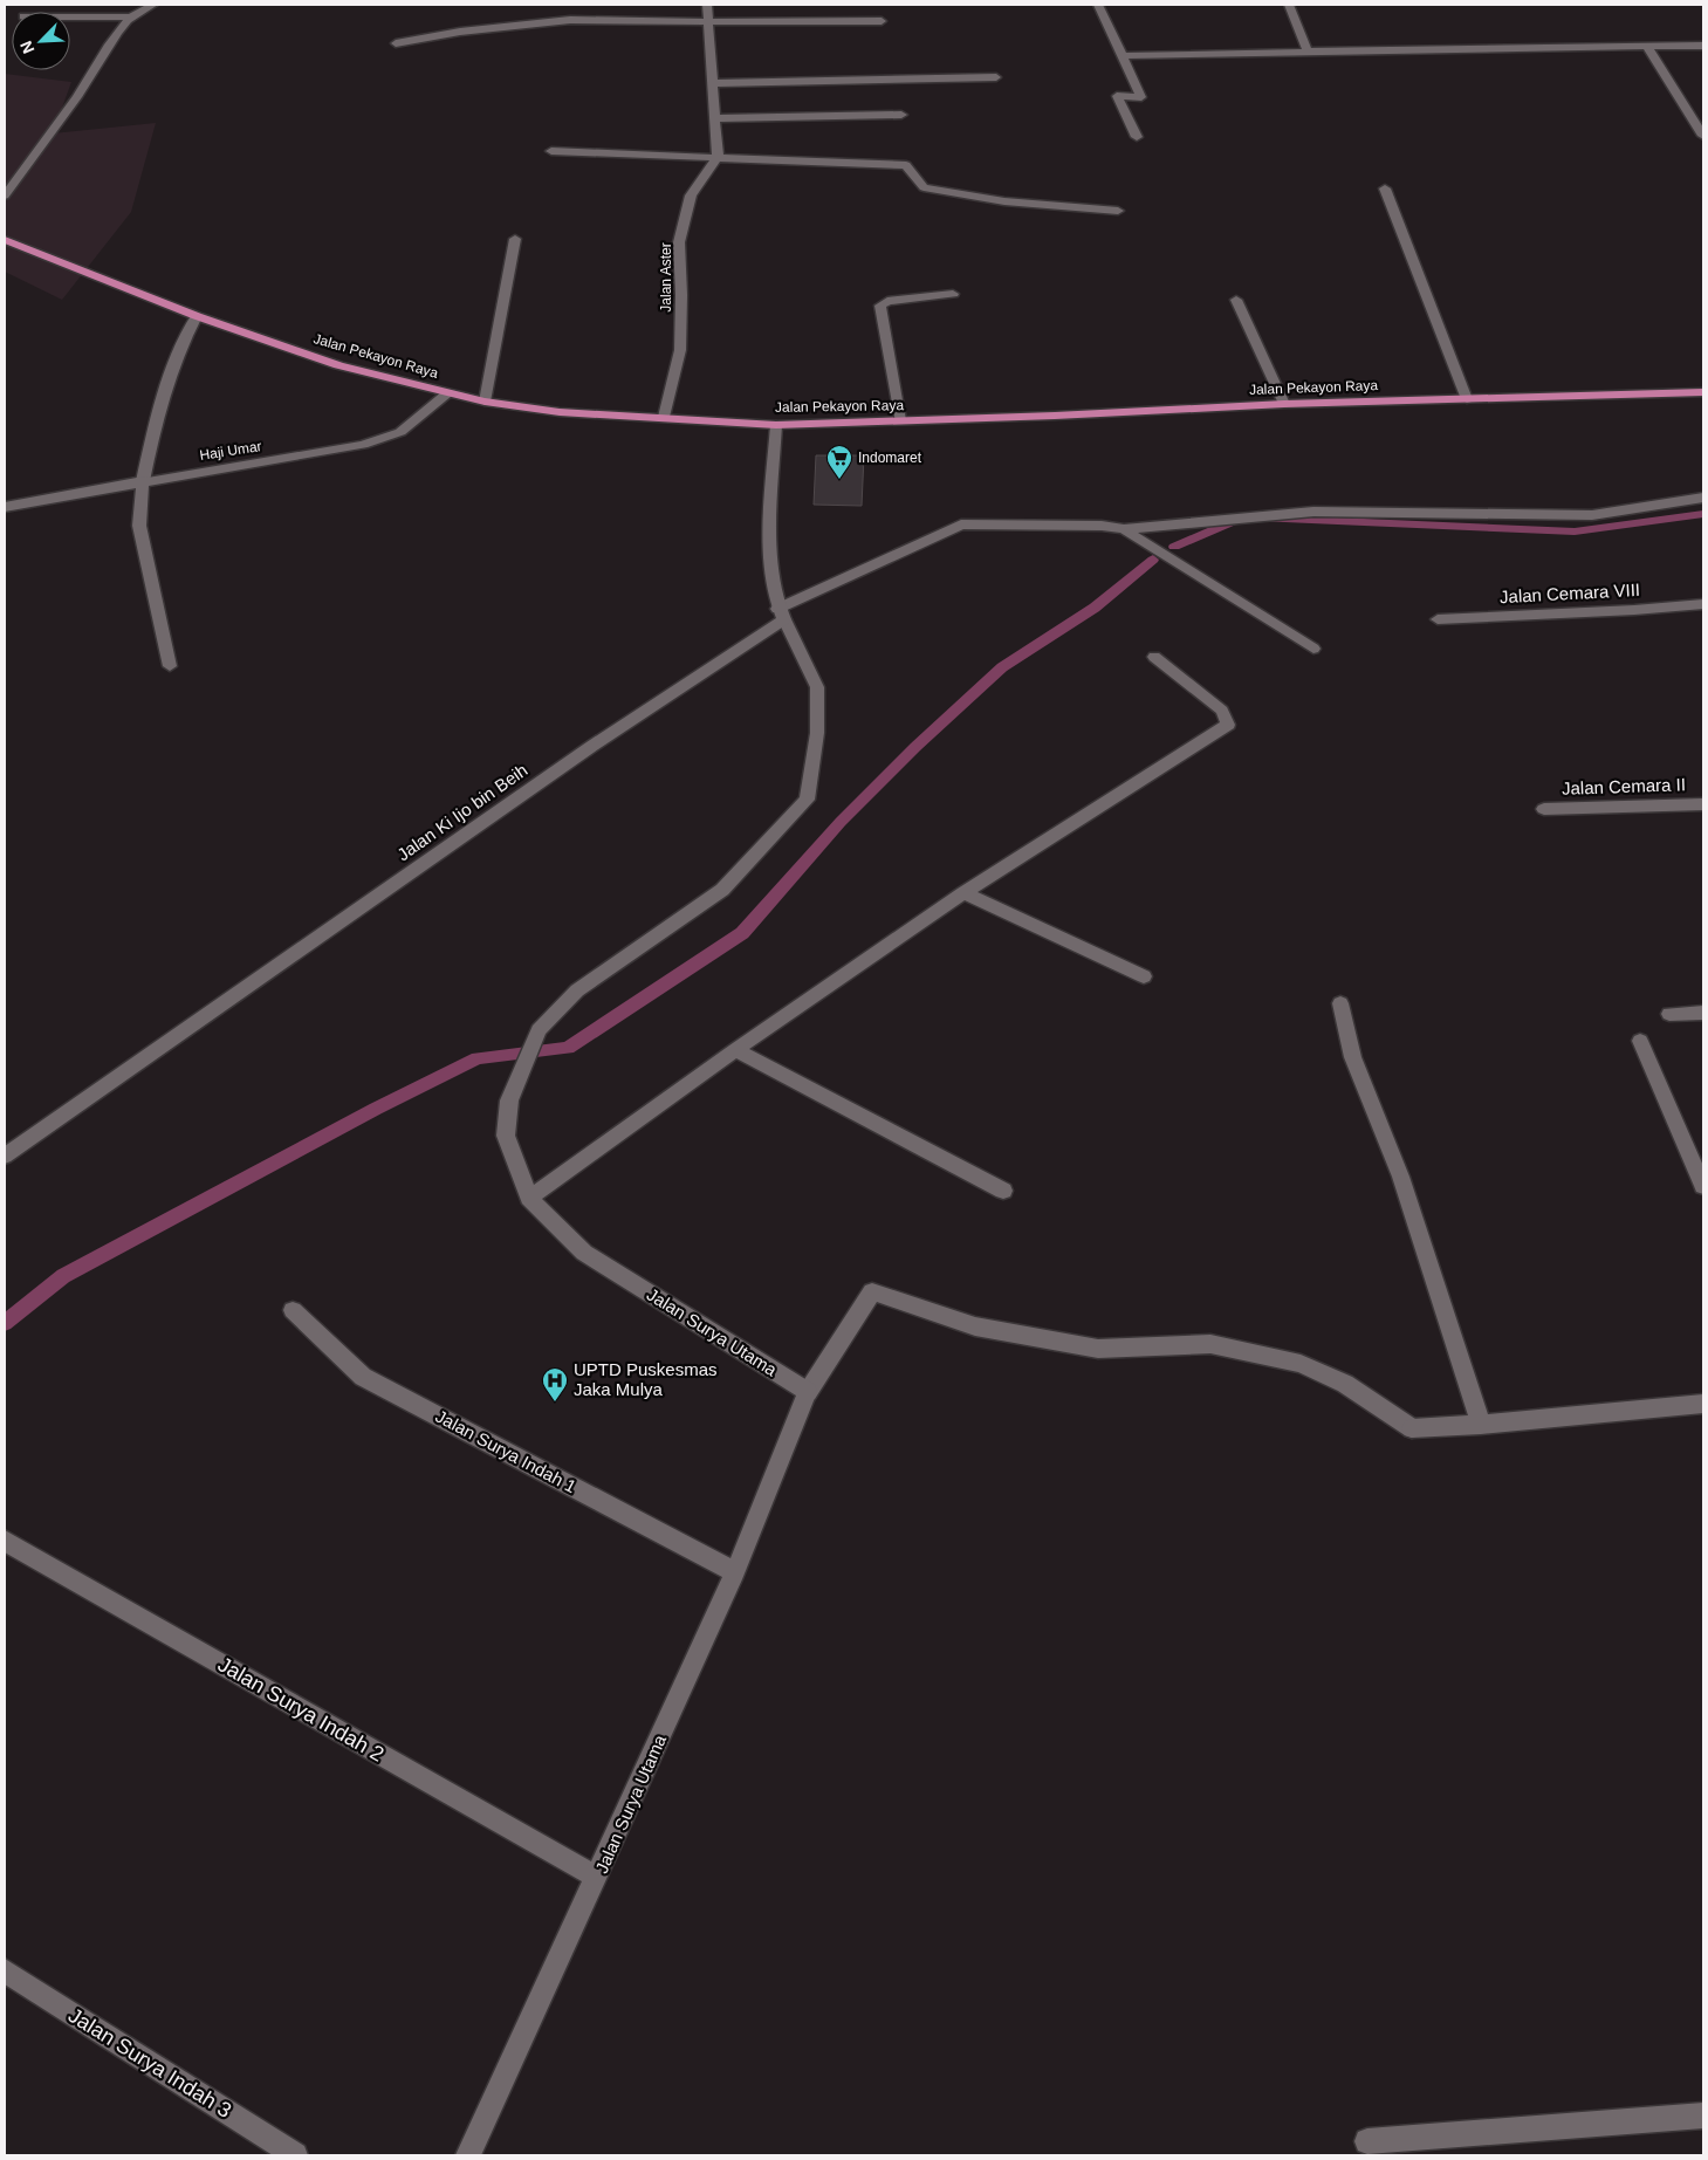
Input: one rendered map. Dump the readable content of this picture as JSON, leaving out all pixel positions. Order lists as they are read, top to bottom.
{
  "streets": {
    "main road": ["Jalan Pekayon Raya"],
    "street": [
      "Jalan Aster",
      "Haji Umar",
      "Jalan Cemara VIII",
      "Jalan Cemara II",
      "Jalan Ki Ijo bin Beih",
      "Jalan Surya Utama",
      "Jalan Surya Indah 1",
      "Jalan Surya Indah 2",
      "Jalan Surya Indah 3"
    ]
  },
  "crossings": [
    ["Jalan Aster", "Jalan Pekayon Raya"],
    ["Jalan Pekayon Raya", "Haji Umar"],
    ["Jalan Ki Ijo bin Beih", "Jalan Surya Utama"],
    ["Jalan Surya Utama", "Jalan Surya Indah 1"],
    ["Jalan Surya Utama", "Jalan Surya Indah 2"]
  ],
  "places": {
    "supermarket": ["Indomaret"],
    "hospital": ["UPTD Puskesmas Jaka Mulya"]
  },
  "north": "bottom left"
}
